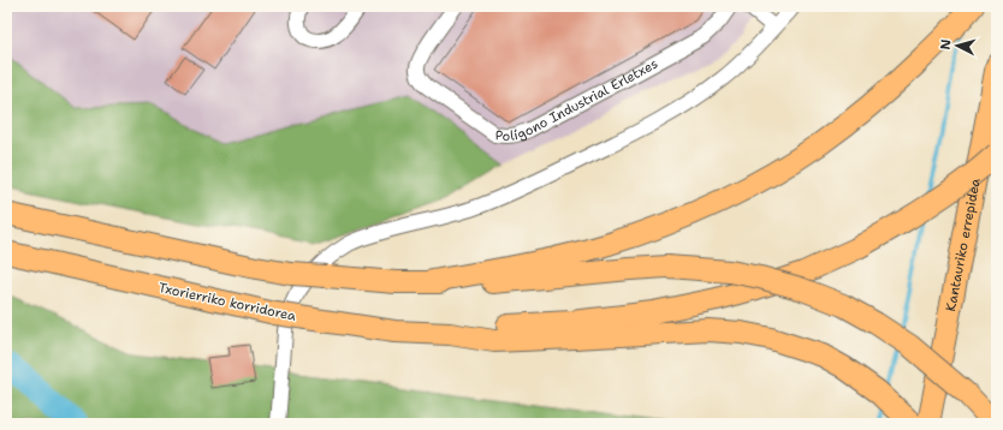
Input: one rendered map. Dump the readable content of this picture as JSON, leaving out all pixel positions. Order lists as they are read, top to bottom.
{
  "streets": {
    "highway": ["Kantauriko errepidea", "Txorierriko korridorea"],
    "street": ["Polígono Industrial Erletxes"]
  },
  "north": "left"
}
